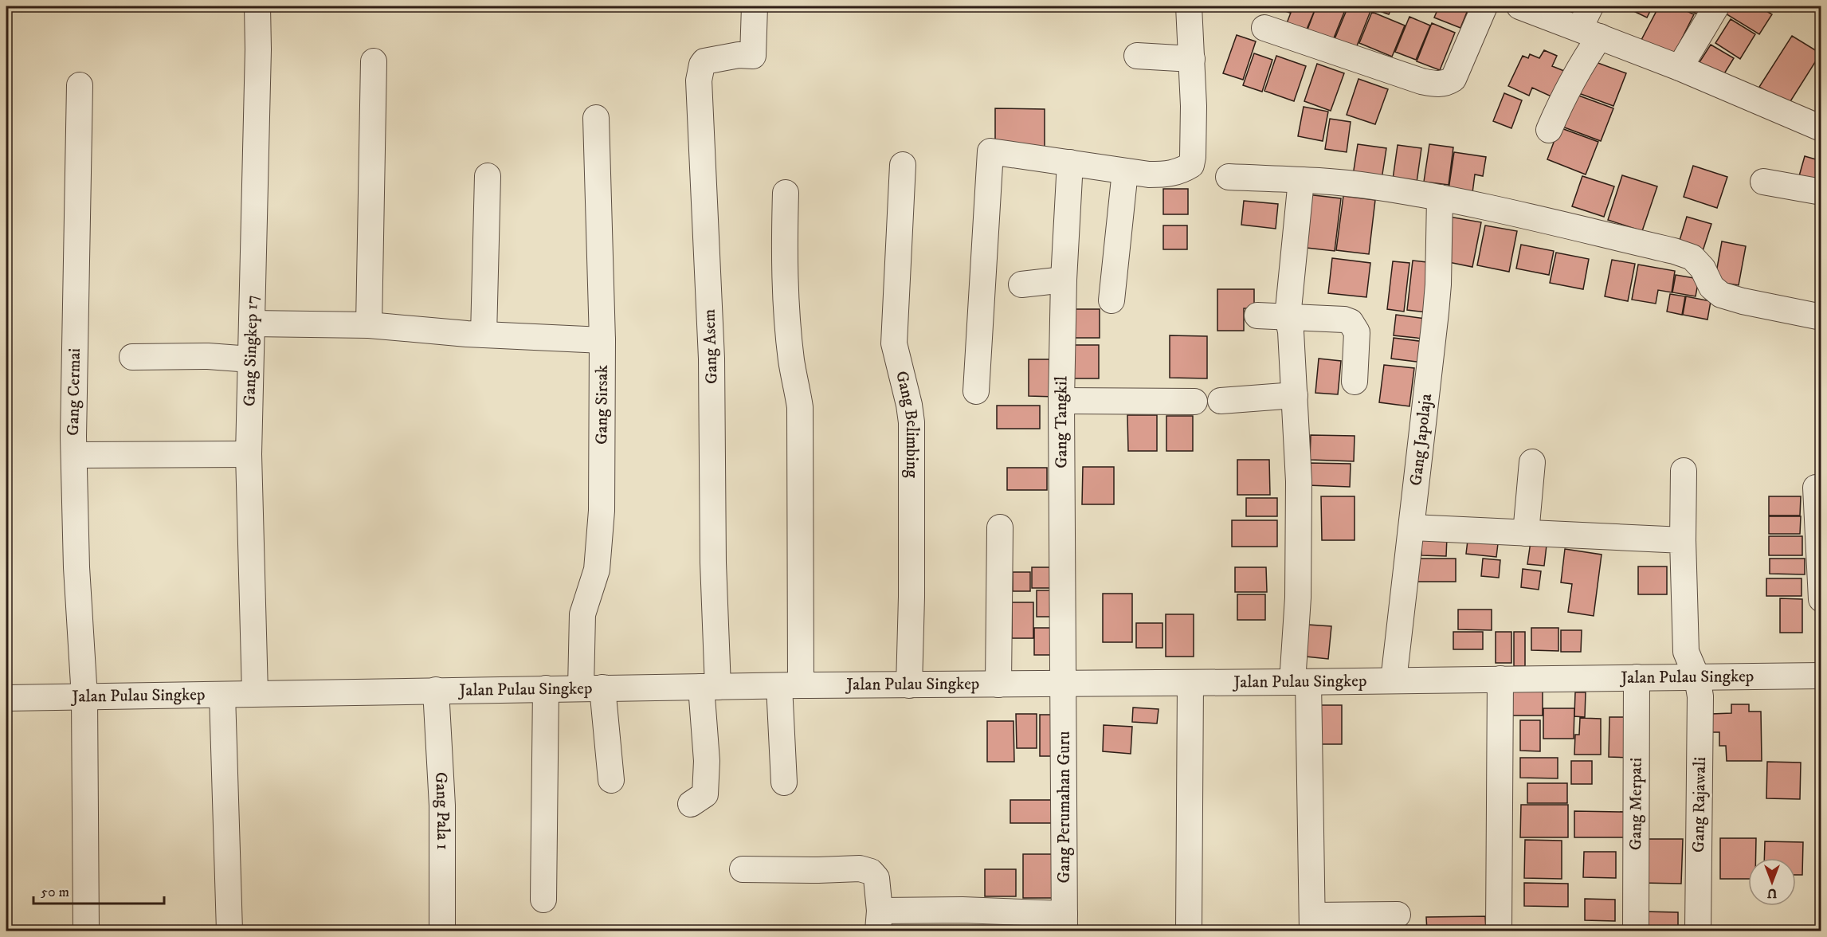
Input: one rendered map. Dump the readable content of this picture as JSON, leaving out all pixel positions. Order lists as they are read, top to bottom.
{
  "streets": {
    "street": [
      "Gang Asem",
      "Gang Singkep 17",
      "Gang Cermai",
      "Gang Sirsak",
      "Gang Tangkil",
      "Gang Belimbing",
      "Gang Japolaja",
      "Jalan Pulau Singkep",
      "Gang Merpati",
      "Gang Rajawali",
      "Gang Perumahan Guru",
      "Gang Pala 1"
    ]
  },
  "crossings": [
    ["Gang Asem", "Jalan Pulau Singkep"],
    ["Gang Singkep 17", "Jalan Pulau Singkep"],
    ["Gang Cermai", "Jalan Pulau Singkep"],
    ["Gang Sirsak", "Jalan Pulau Singkep"],
    ["Gang Tangkil", "Jalan Pulau Singkep"],
    ["Gang Tangkil", "Gang Perumahan Guru"],
    ["Gang Belimbing", "Jalan Pulau Singkep"],
    ["Gang Japolaja", "Jalan Pulau Singkep"],
    ["Jalan Pulau Singkep", "Gang Merpati"],
    ["Jalan Pulau Singkep", "Gang Rajawali"],
    ["Jalan Pulau Singkep", "Gang Perumahan Guru"],
    ["Jalan Pulau Singkep", "Gang Pala 1"]
  ],
  "scale_bar": "50 m",
  "north": "bottom"
}
